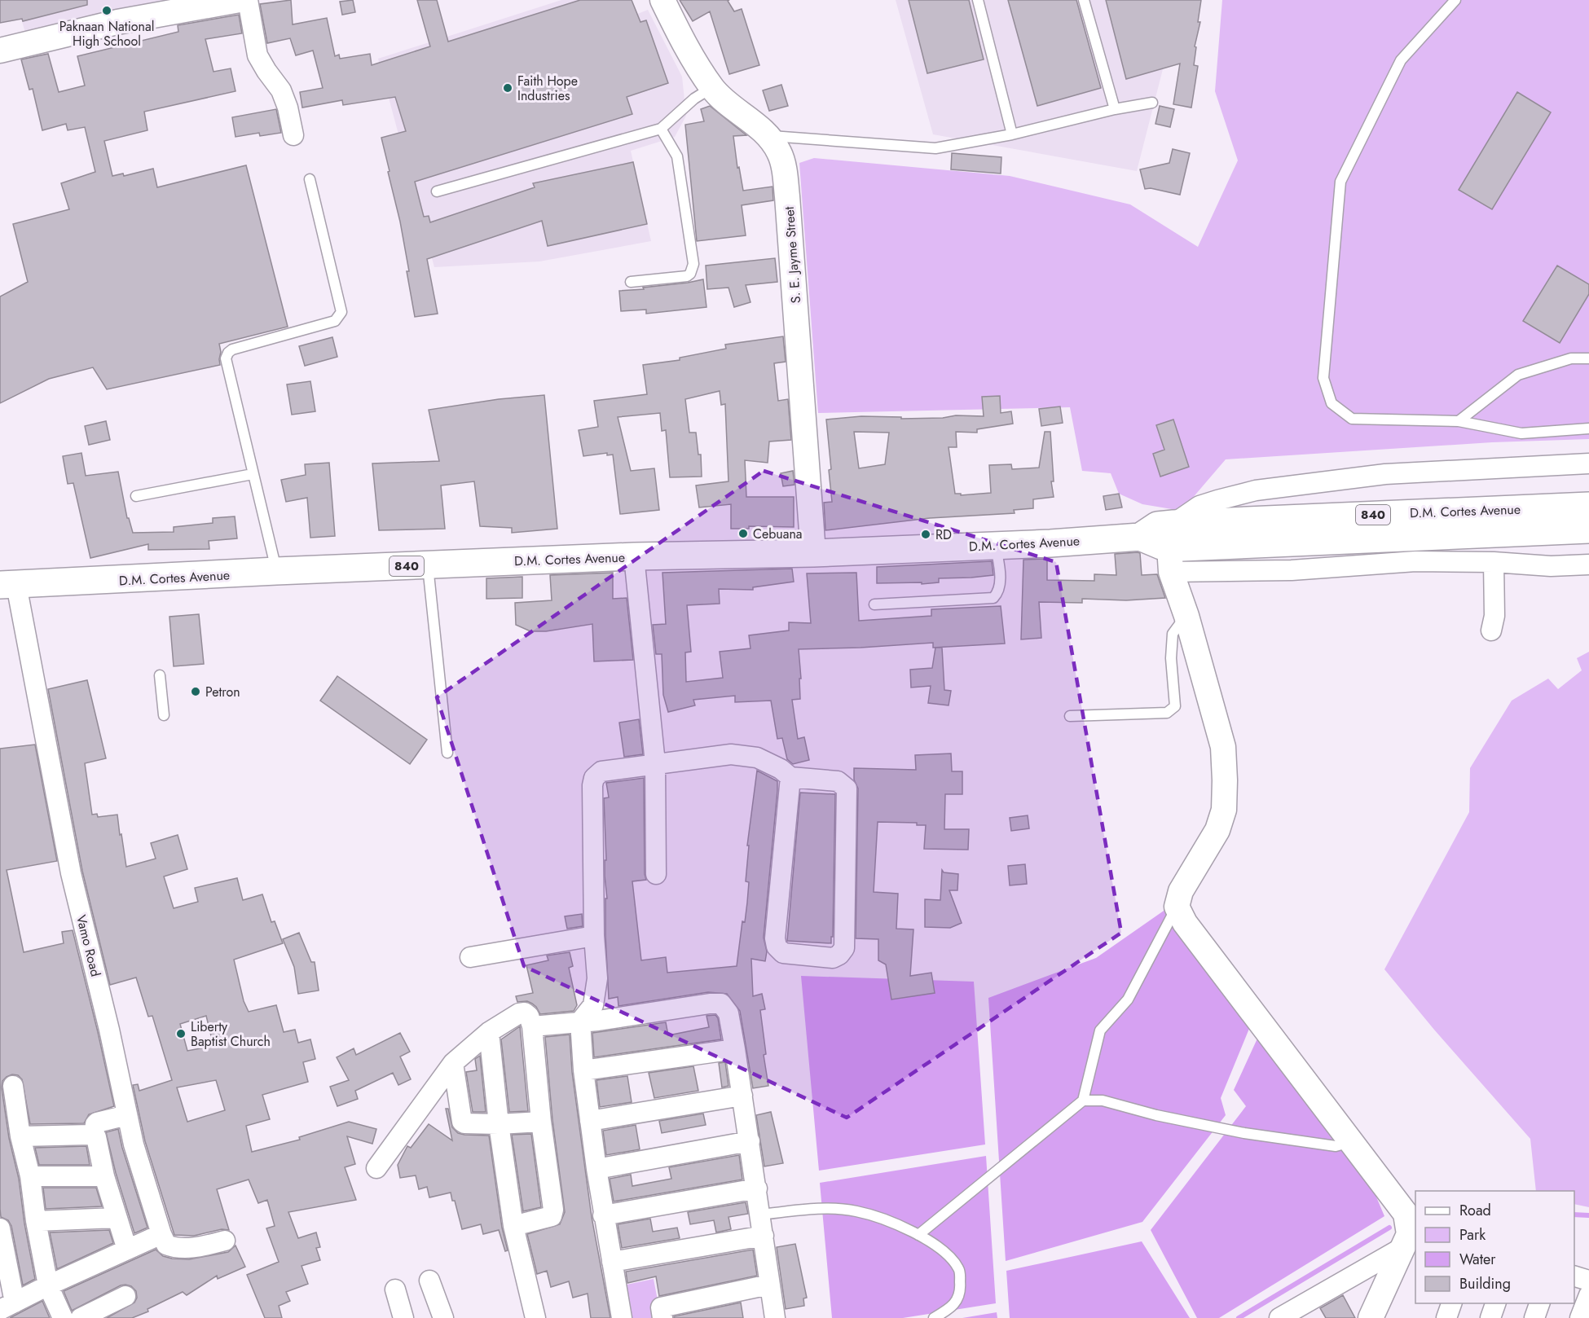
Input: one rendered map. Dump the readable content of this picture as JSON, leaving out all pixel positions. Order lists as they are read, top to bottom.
{
  "streets": {
    "highway": ["D.M. Cortes Avenue", "840"],
    "street": ["S. E. Jayme Street", "Vamo Road"]
  },
  "crossings": [
    ["S. E. Jayme Street", "D.M. Cortes Avenue"],
    ["D.M. Cortes Avenue", "Vamo Road"]
  ],
  "places": [
    "Paknaan National High School",
    "Faith Hope Industries",
    "Cebuana",
    "RD",
    "Petron",
    "Liberty Baptist Church"
  ],
  "legend": [
    "Road",
    "Park",
    "Water",
    "Building"
  ]
}
